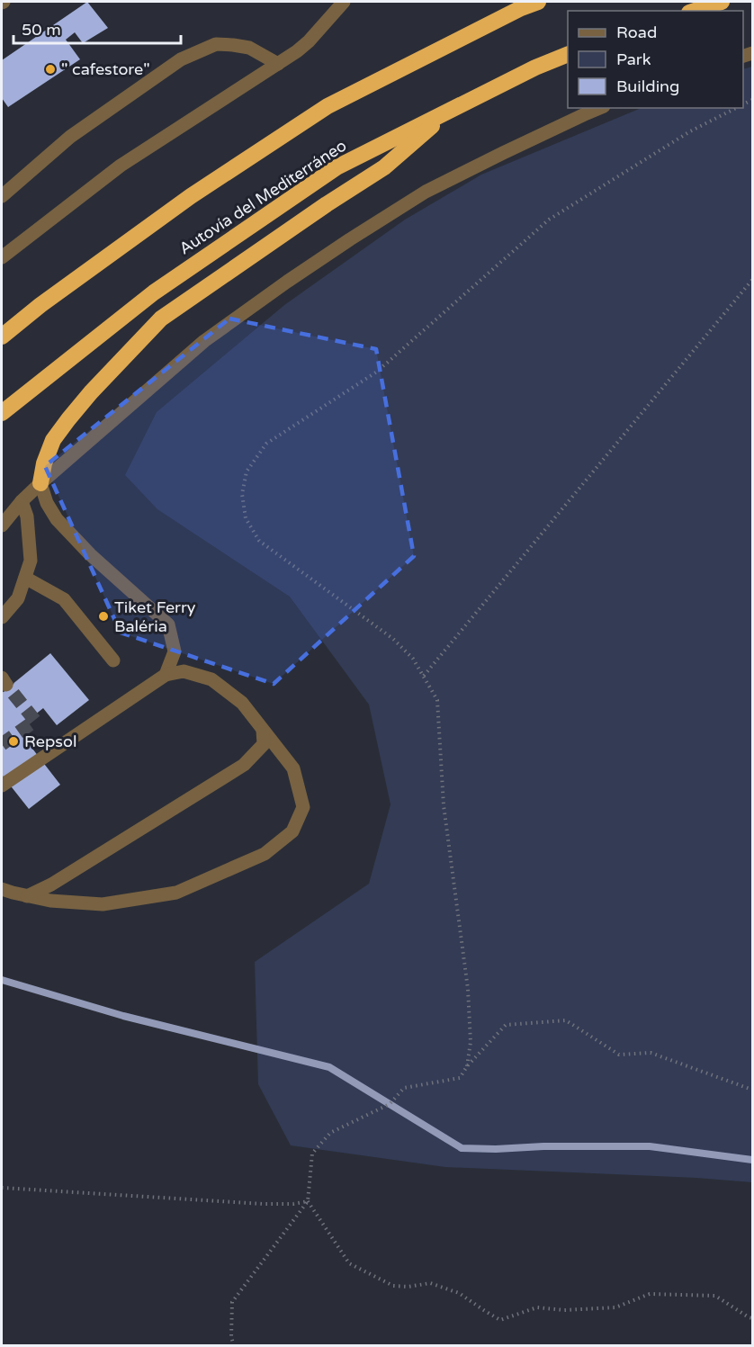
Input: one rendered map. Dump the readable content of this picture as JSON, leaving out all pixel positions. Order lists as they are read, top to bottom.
{
  "streets": {
    "highway": ["Autovía del Mediterráneo"]
  },
  "places": ["\" cafestore\"", "Tiket Ferry Baléria", "Repsol"],
  "legend": ["Road", "Park", "Building"],
  "scale_bar": "50 m"
}
